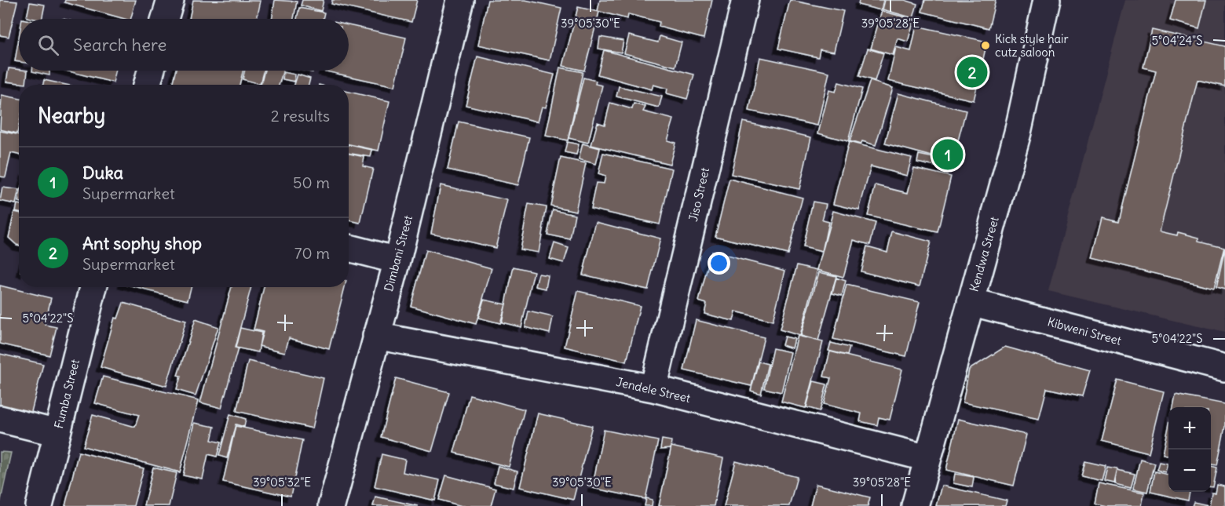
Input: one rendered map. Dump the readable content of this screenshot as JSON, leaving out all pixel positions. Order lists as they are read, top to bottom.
{
  "streets": {
    "street": [
      "Jiso Street",
      "Dimbani Street",
      "Kendwa Street",
      "Kibweni Street",
      "Jendele Street",
      "Fumba Street"
    ]
  },
  "crossings": [
    ["Jiso Street", "Jendele Street"],
    ["Dimbani Street", "Jendele Street"],
    ["Kendwa Street", "Kibweni Street"],
    ["Kendwa Street", "Jendele Street"]
  ],
  "places": ["Kick style hair cutz saloon"],
  "page": {
    "search": "Search here",
    "pins": ["2", "1"],
    "heading": ["Nearby", "2 results"],
    "list": [
      {
        "mark": "1",
        "name": "Duka",
        "note": "Supermarket",
        "value": "50 m"
      },
      {
        "mark": "2",
        "name": "Ant sophy shop",
        "note": "Supermarket",
        "value": "70 m"
      }
    ],
    "map_buttons": ["+", "−"]
  },
  "coordinates": [
    "39°05'30\"E",
    "39°05'28\"E",
    "5°04'24\"S",
    "5°04'22\"S",
    "39°05'32\"E"
  ]
}
